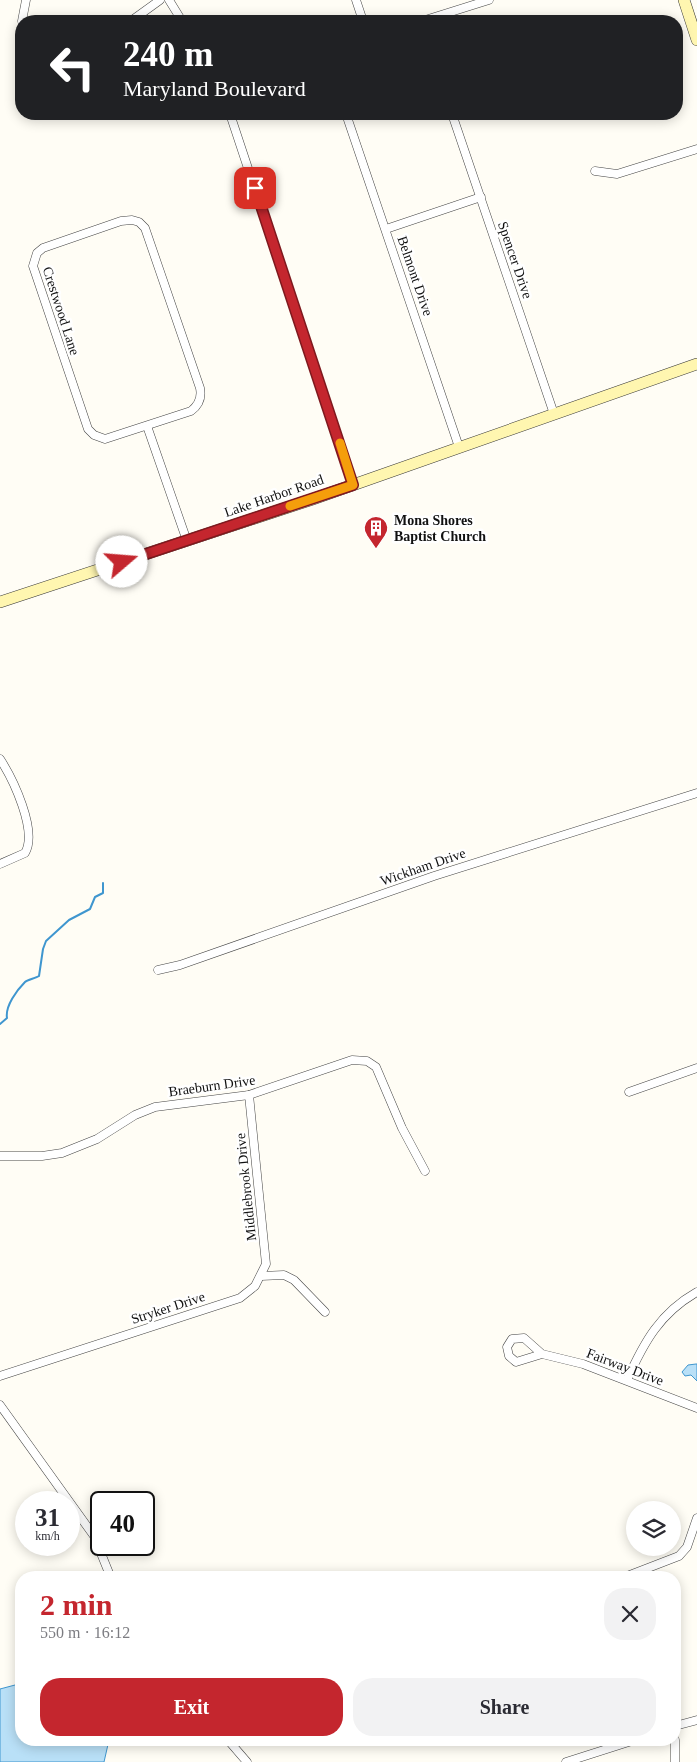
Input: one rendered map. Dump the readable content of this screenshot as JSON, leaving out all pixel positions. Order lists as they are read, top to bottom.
{
  "streets": {
    "street": [
      "Spencer Drive",
      "Belmont Drive",
      "Crestwood Lane",
      "Lake Harbor Road",
      "Wickham Drive",
      "Braeburn Drive",
      "Middlebrook Drive",
      "Stryker Drive",
      "Fairway Drive"
    ]
  },
  "crossings": [
    ["Spencer Drive", "Lake Harbor Road"],
    ["Belmont Drive", "Lake Harbor Road"],
    ["Braeburn Drive", "Middlebrook Drive"],
    ["Middlebrook Drive", "Stryker Drive"]
  ],
  "places": {
    "building": ["Mona Shores Baptist Church"]
  },
  "page": {
    "turn": ["240 m", "Maryland Boulevard"],
    "speed": "31 km/h",
    "limit": "40",
    "heading": ["2 min", "550 m · 16:12"],
    "buttons": ["Exit", "Share"]
  }
}
